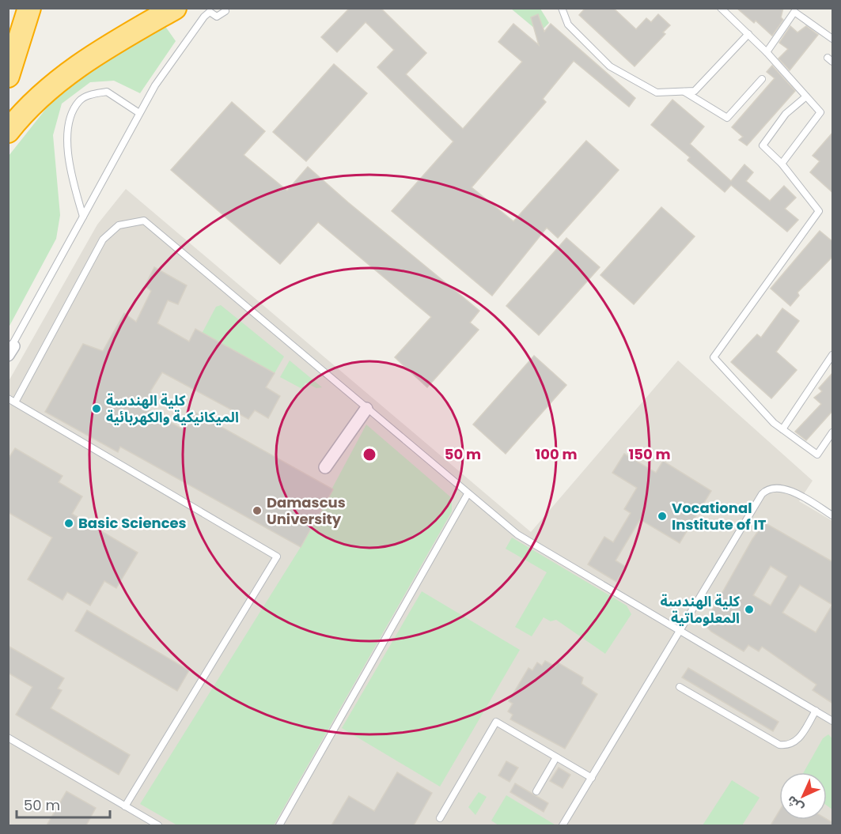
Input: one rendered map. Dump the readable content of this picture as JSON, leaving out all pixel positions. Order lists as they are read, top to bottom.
{
  "places": [
    "كلية الهندسة الميكانيكية والكهربائية",
    "Damascus University",
    "Vocational Institute of IT",
    "Basic Sciences",
    "كلية الهندسة المعلوماتية"
  ],
  "scale_bar": "50 m",
  "north": "bottom left",
  "rings": ["50 m", "100 m", "150 m"]
}
